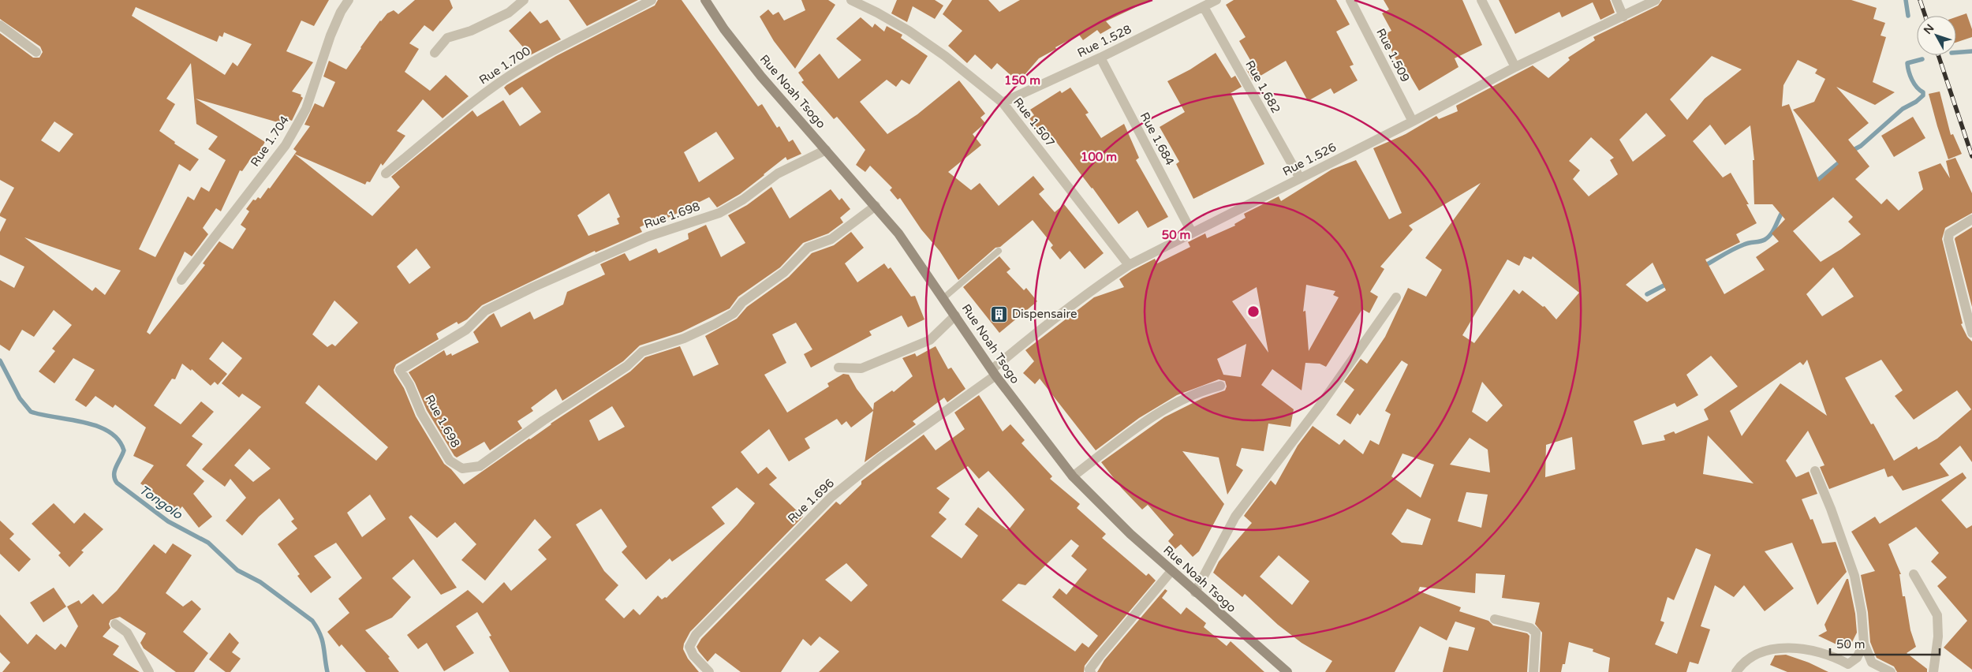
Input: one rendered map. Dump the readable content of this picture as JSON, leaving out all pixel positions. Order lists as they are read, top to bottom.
{
  "streets": {
    "main road": ["Rue Noah Tsogo"],
    "street": [
      "Rue 1.528",
      "Rue 1.509",
      "Rue 1.700",
      "Rue 1.682",
      "Rue 1.507",
      "Rue 1.684",
      "Rue 1.704",
      "Rue 1.526",
      "Rue 1.698",
      "Rue 1.696"
    ]
  },
  "crossings": [
    ["Rue 1.528", "Rue 1.682"],
    ["Rue 1.528", "Rue 1.507"],
    ["Rue 1.528", "Rue 1.684"],
    ["Rue 1.509", "Rue 1.526"],
    ["Rue 1.682", "Rue 1.526"],
    ["Rue Noah Tsogo", "Rue 1.526"],
    ["Rue Noah Tsogo", "Rue 1.698"],
    ["Rue Noah Tsogo", "Rue 1.696"],
    ["Rue 1.507", "Rue 1.526"],
    ["Rue 1.684", "Rue 1.526"],
    ["Rue 1.526", "Rue 1.696"]
  ],
  "water": ["Tongolo"],
  "places": {
    "building": ["Dispensaire"]
  },
  "scale_bar": "50 m",
  "north": "top left",
  "rings": ["150 m", "100 m", "50 m"]
}
